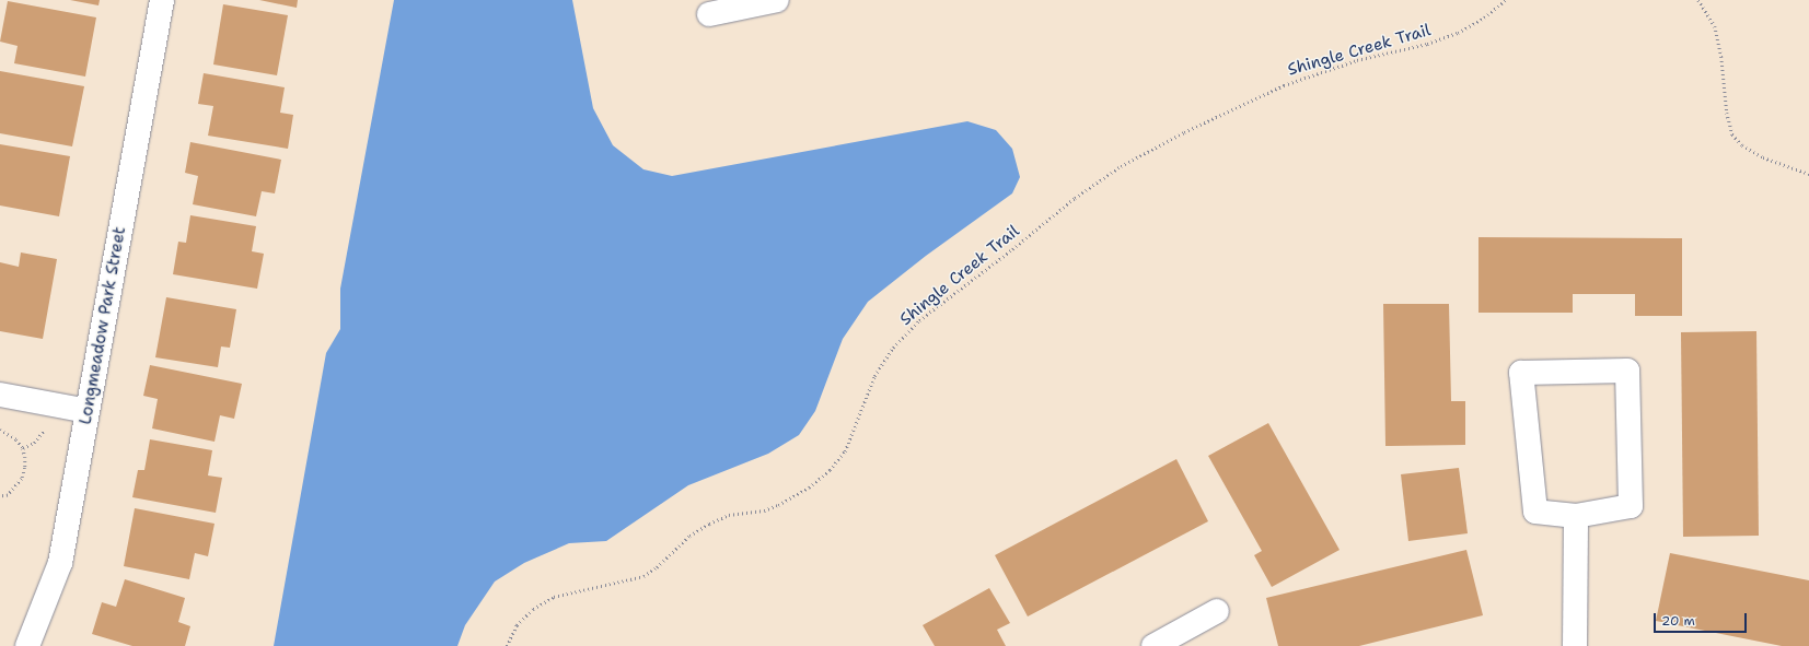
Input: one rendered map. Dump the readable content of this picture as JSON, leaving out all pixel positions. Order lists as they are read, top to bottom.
{
  "streets": {
    "street": ["Longmeadow Park Street"],
    "path": ["Shingle Creek Trail"]
  },
  "scale_bar": "20 m"
}
